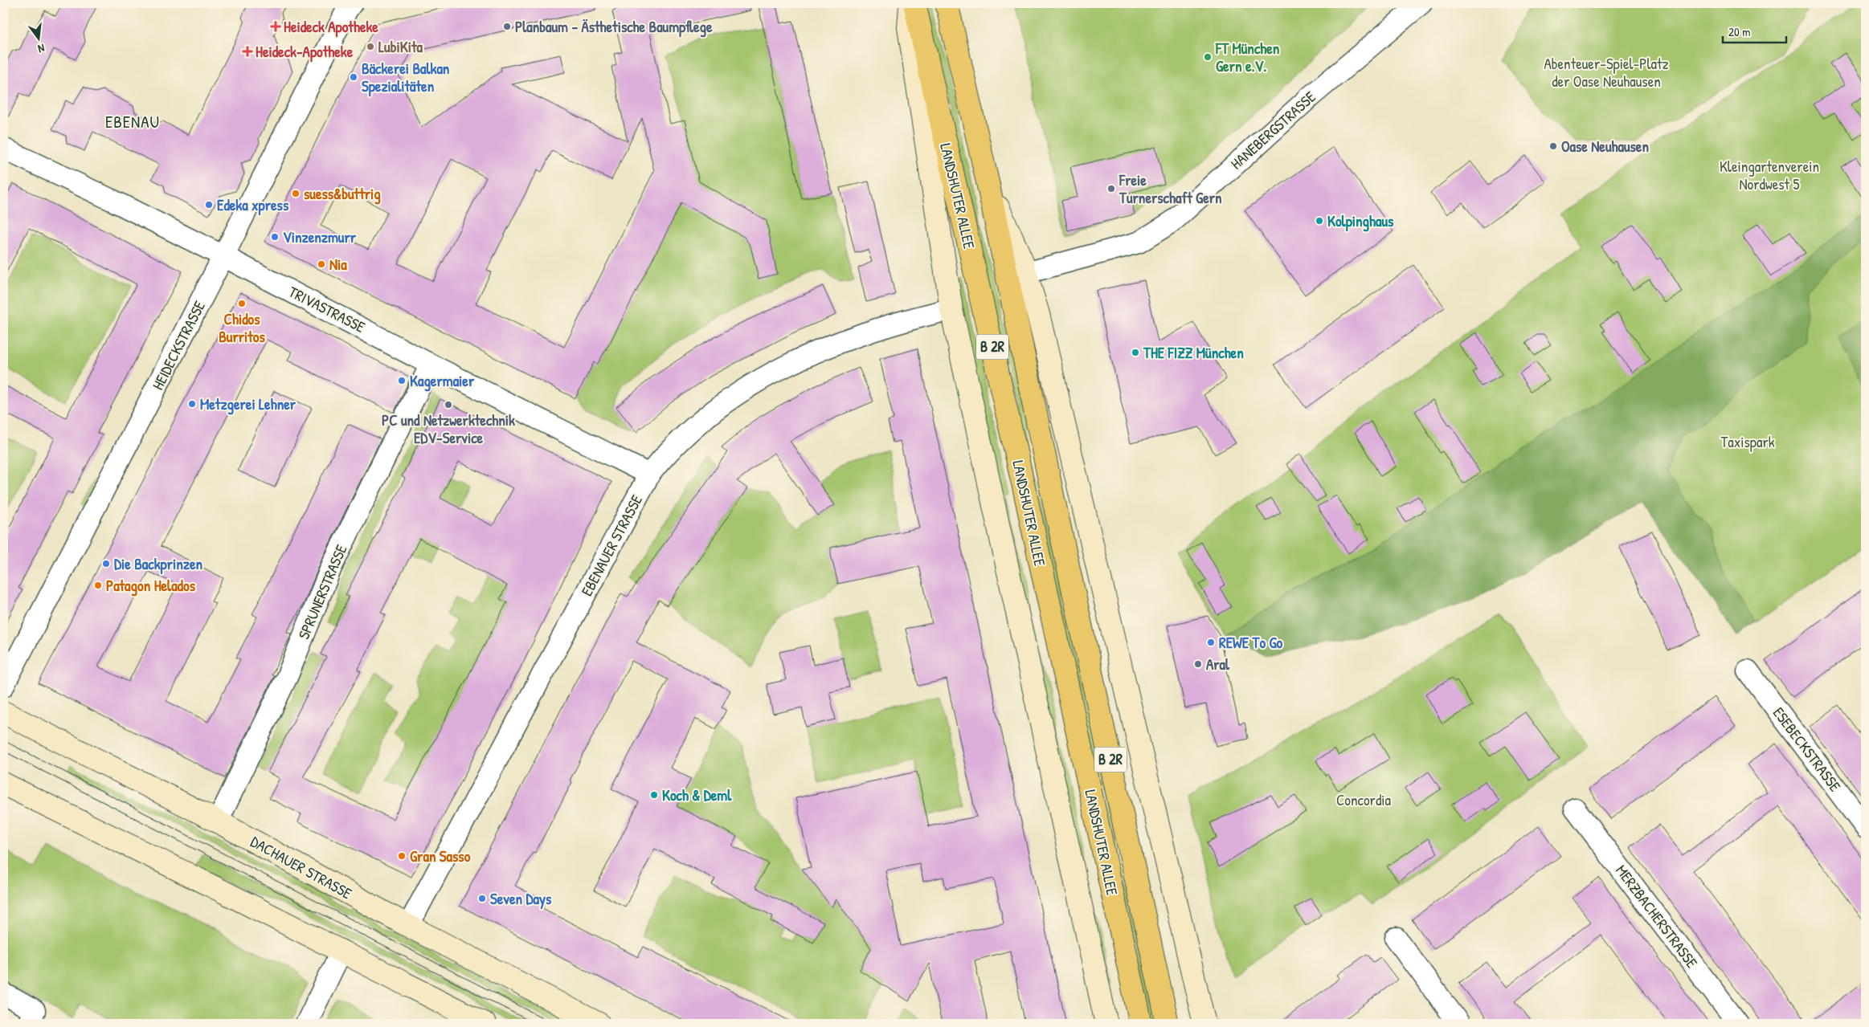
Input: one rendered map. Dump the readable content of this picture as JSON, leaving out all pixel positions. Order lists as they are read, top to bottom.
{
  "streets": {
    "main road": ["LANDSHUTER ALLEE", "B 2R", "DACHAUER STRASSE"],
    "street": [
      "HANEBERGSTRASSE",
      "TRIVASTRASSE",
      "HEIDECKSTRASSE",
      "EBENAUER STRASSE",
      "SPRUNERSTRASSE",
      "ESEBECKSTRASSE",
      "MERZBACHERSTRASSE"
    ]
  },
  "crossings": [
    ["HANEBERGSTRASSE", "LANDSHUTER ALLEE"],
    ["LANDSHUTER ALLEE", "EBENAUER STRASSE"],
    ["TRIVASTRASSE", "HEIDECKSTRASSE"],
    ["TRIVASTRASSE", "EBENAUER STRASSE"],
    ["TRIVASTRASSE", "SPRUNERSTRASSE"],
    ["EBENAUER STRASSE", "DACHAUER STRASSE"],
    ["SPRUNERSTRASSE", "DACHAUER STRASSE"]
  ],
  "districts": ["EBENAU"],
  "parks": [
    "Abenteuer-Spiel-Platz der Oase Neuhausen",
    "Kleingartenverein Nordwest 5",
    "Taxispark",
    "Concordia"
  ],
  "places": {
    "health": ["Heideck Apotheke", "Heideck-Apotheke"],
    "other": [
      "Planbaum - Ästhetische Baumpflege",
      "LubiKita",
      "FT München Gern e.V.",
      "Bäckerei Balkan Spezialitäten",
      "Oase Neuhausen",
      "Freie Turnerschaft Gern",
      "suess&buttrig",
      "Edeka xpress",
      "Kolpinghaus",
      "Vinzenzmurr",
      "Nia",
      "Chidos Burritos",
      "THE FIZZ München",
      "Kagermaier",
      "Metzgerei Lehner",
      "PC und Netzwerktechnik EDV-Service",
      "Die Backprinzen",
      "Patagon Helados",
      "REWE To Go",
      "Aral",
      "Koch & Deml",
      "Gran Sasso",
      "Seven Days"
    ]
  },
  "scale_bar": "20 m",
  "north": "bottom"
}
